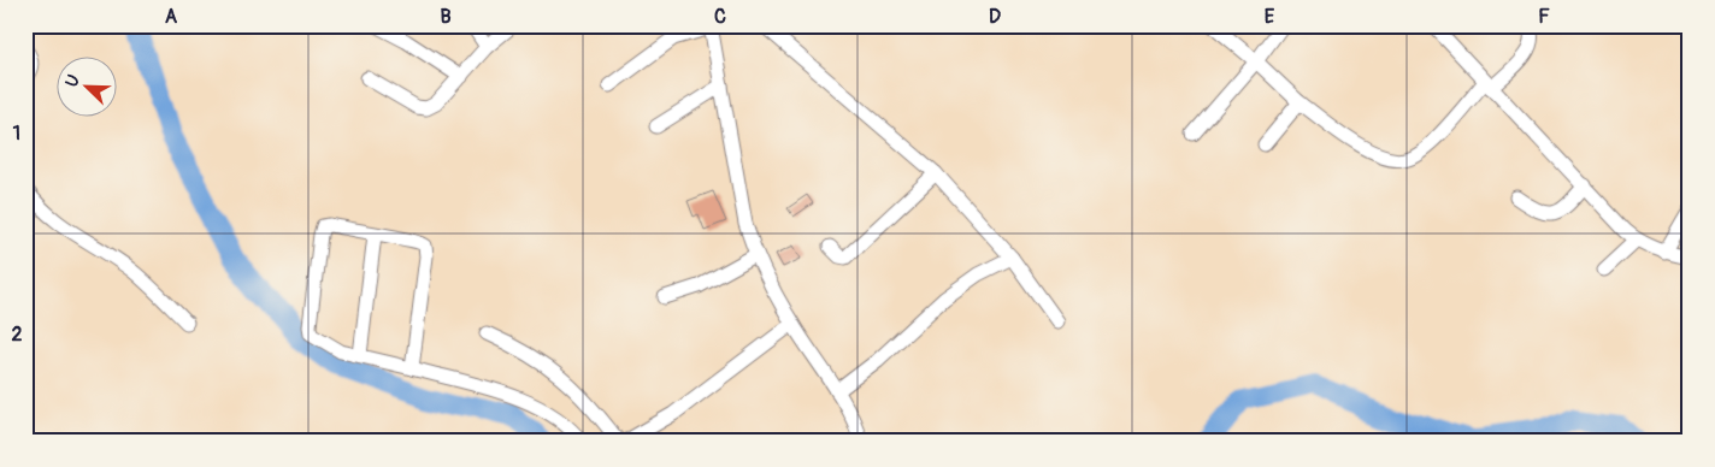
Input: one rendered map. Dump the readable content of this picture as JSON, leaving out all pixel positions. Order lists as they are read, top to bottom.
{
  "north": "top left",
  "grid": {
    "columns": [
      "A",
      "B",
      "C",
      "D",
      "E",
      "F"
    ],
    "rows": ["1", "2"]
  }
}
